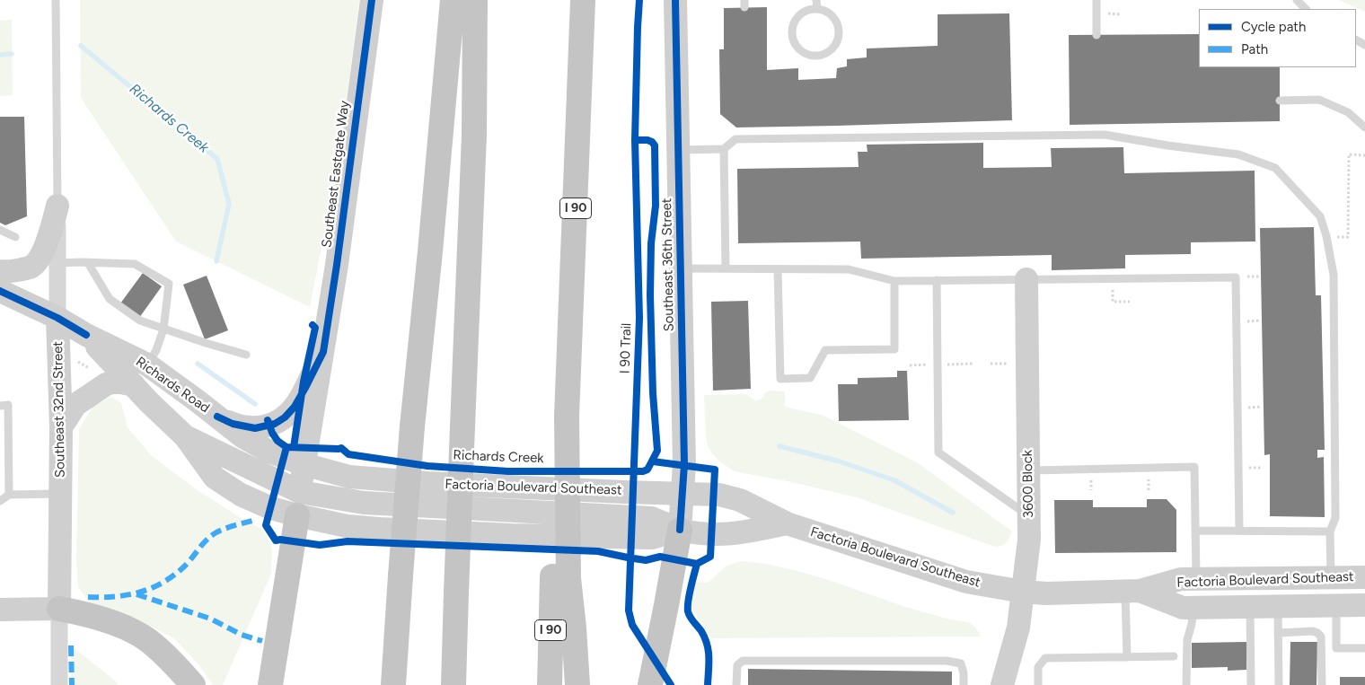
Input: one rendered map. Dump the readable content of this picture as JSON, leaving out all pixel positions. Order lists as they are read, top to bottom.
{
  "streets": {
    "highway": ["I 90"],
    "main road": [
      "Southeast Eastgate Way",
      "Southeast 36th Street",
      "Richards Road",
      "Southeast 32nd Street",
      "3600 Block",
      "Factoria Boulevard Southeast"
    ],
    "cycle path": ["I 90 Trail", "Richards Creek"]
  },
  "crossings": [
    ["Southeast Eastgate Way", "Richards Road"],
    ["Southeast Eastgate Way", "Factoria Boulevard Southeast"],
    ["Southeast 36th Street", "Factoria Boulevard Southeast"],
    ["Richards Road", "Southeast 32nd Street"],
    ["Richards Road", "Factoria Boulevard Southeast"],
    ["3600 Block", "Factoria Boulevard Southeast"]
  ],
  "water": ["Richards Creek"],
  "legend": ["Cycle path", "Path"]
}
